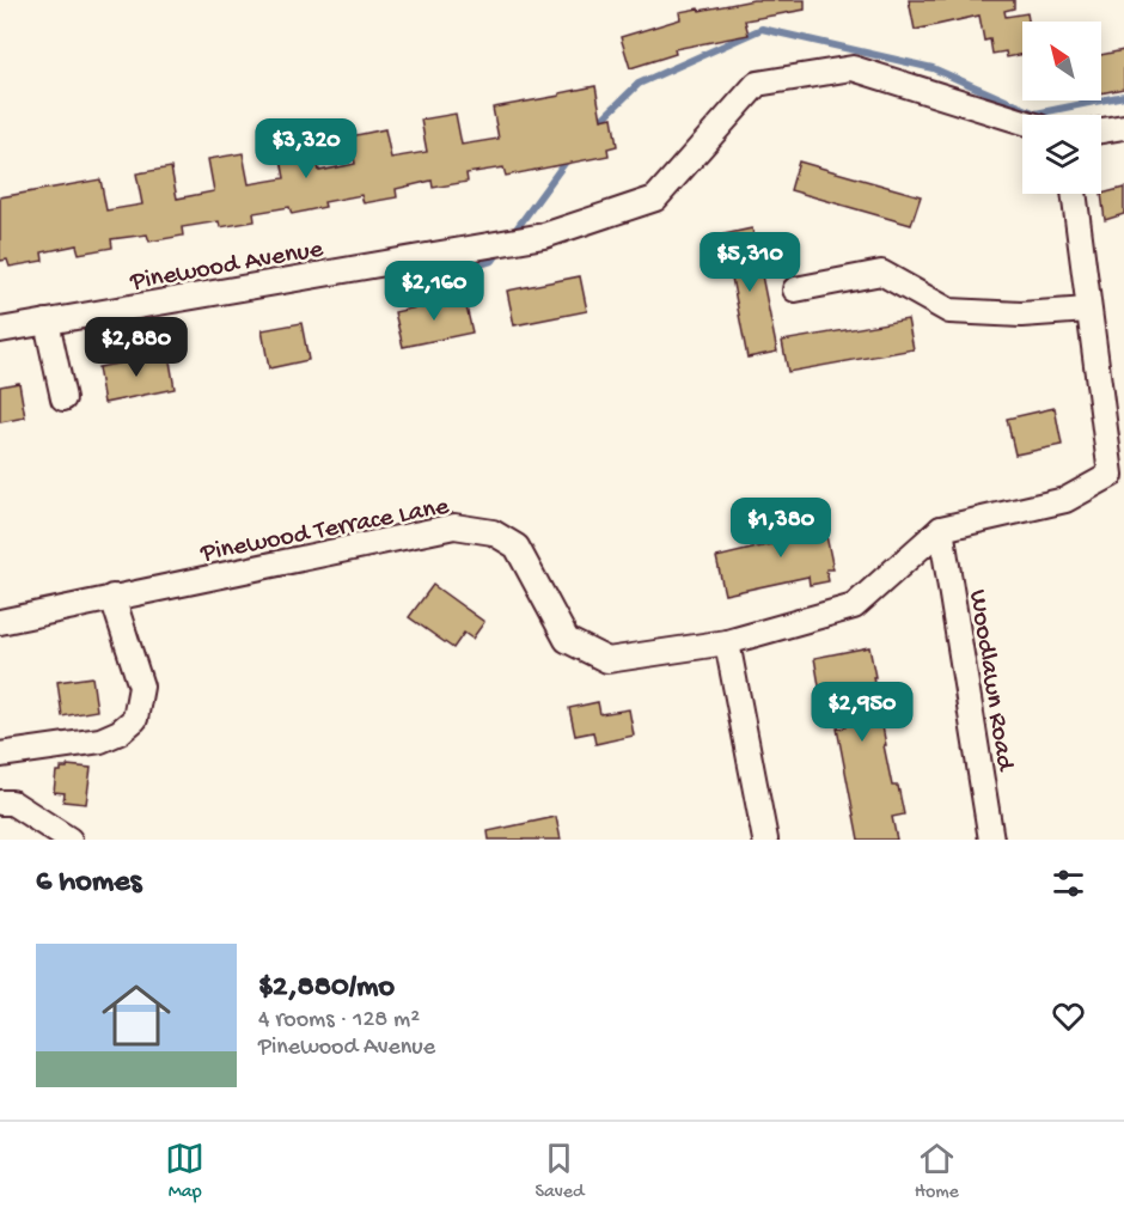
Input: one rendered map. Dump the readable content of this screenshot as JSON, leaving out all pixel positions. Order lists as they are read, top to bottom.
{
  "streets": {
    "street": ["Pinewood Avenue", "Pinewood Terrace Lane", "Woodlawn Road"]
  },
  "crossings": [
    ["Pinewood Terrace Lane", "Woodlawn Road"]
  ],
  "north": "top left",
  "page": {
    "price": [
      "$3,320",
      "$5,310",
      "$2,160",
      "$2,880",
      "$1,380",
      "$2,950"
    ],
    "heading": "6 homes",
    "list": [
      {
        "name": "$2,880/mo",
        "note": "4 rooms · 128 m² · Pinewood Avenue"
      }
    ],
    "tabs": ["Map", "Saved", "Home"]
  }
}
